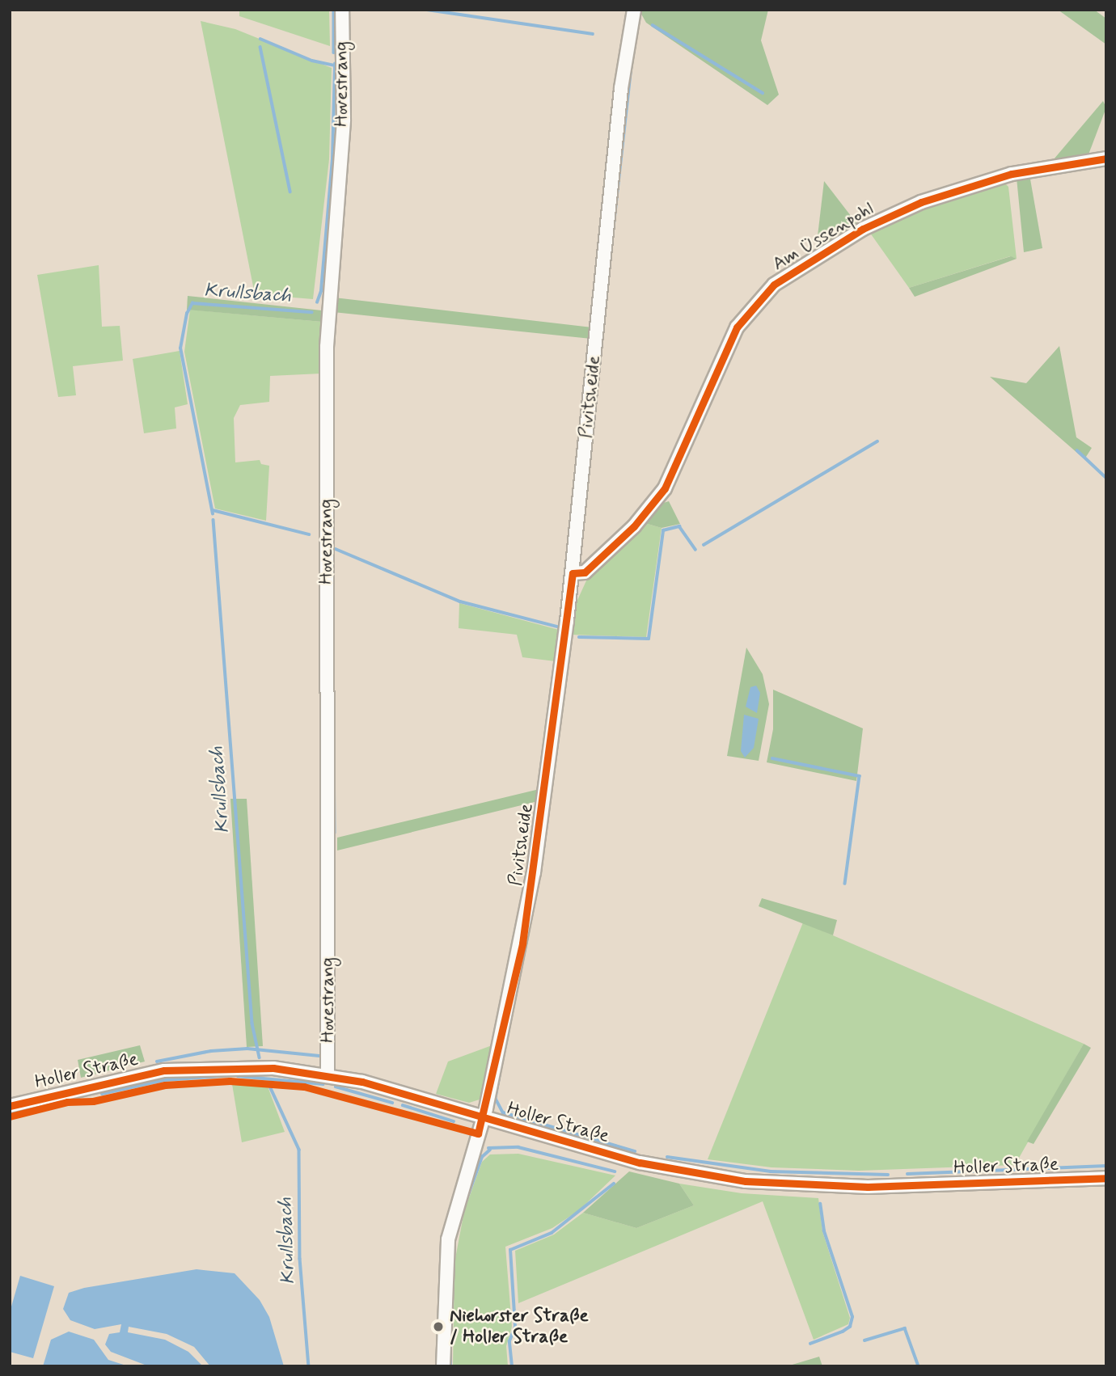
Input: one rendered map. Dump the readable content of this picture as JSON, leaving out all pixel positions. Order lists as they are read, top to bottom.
{
  "streets": {
    "street": [
      "Hovestrang",
      "Am Üssenpohl",
      "Pivitsheide",
      "Holler Straße"
    ]
  },
  "crossings": [
    ["Hovestrang", "Holler Straße"],
    ["Am Üssenpohl", "Pivitsheide"],
    ["Pivitsheide", "Holler Straße"]
  ],
  "water": ["Krullsbach"],
  "places": ["Niehorster Straße / Holler Straße"]
}
